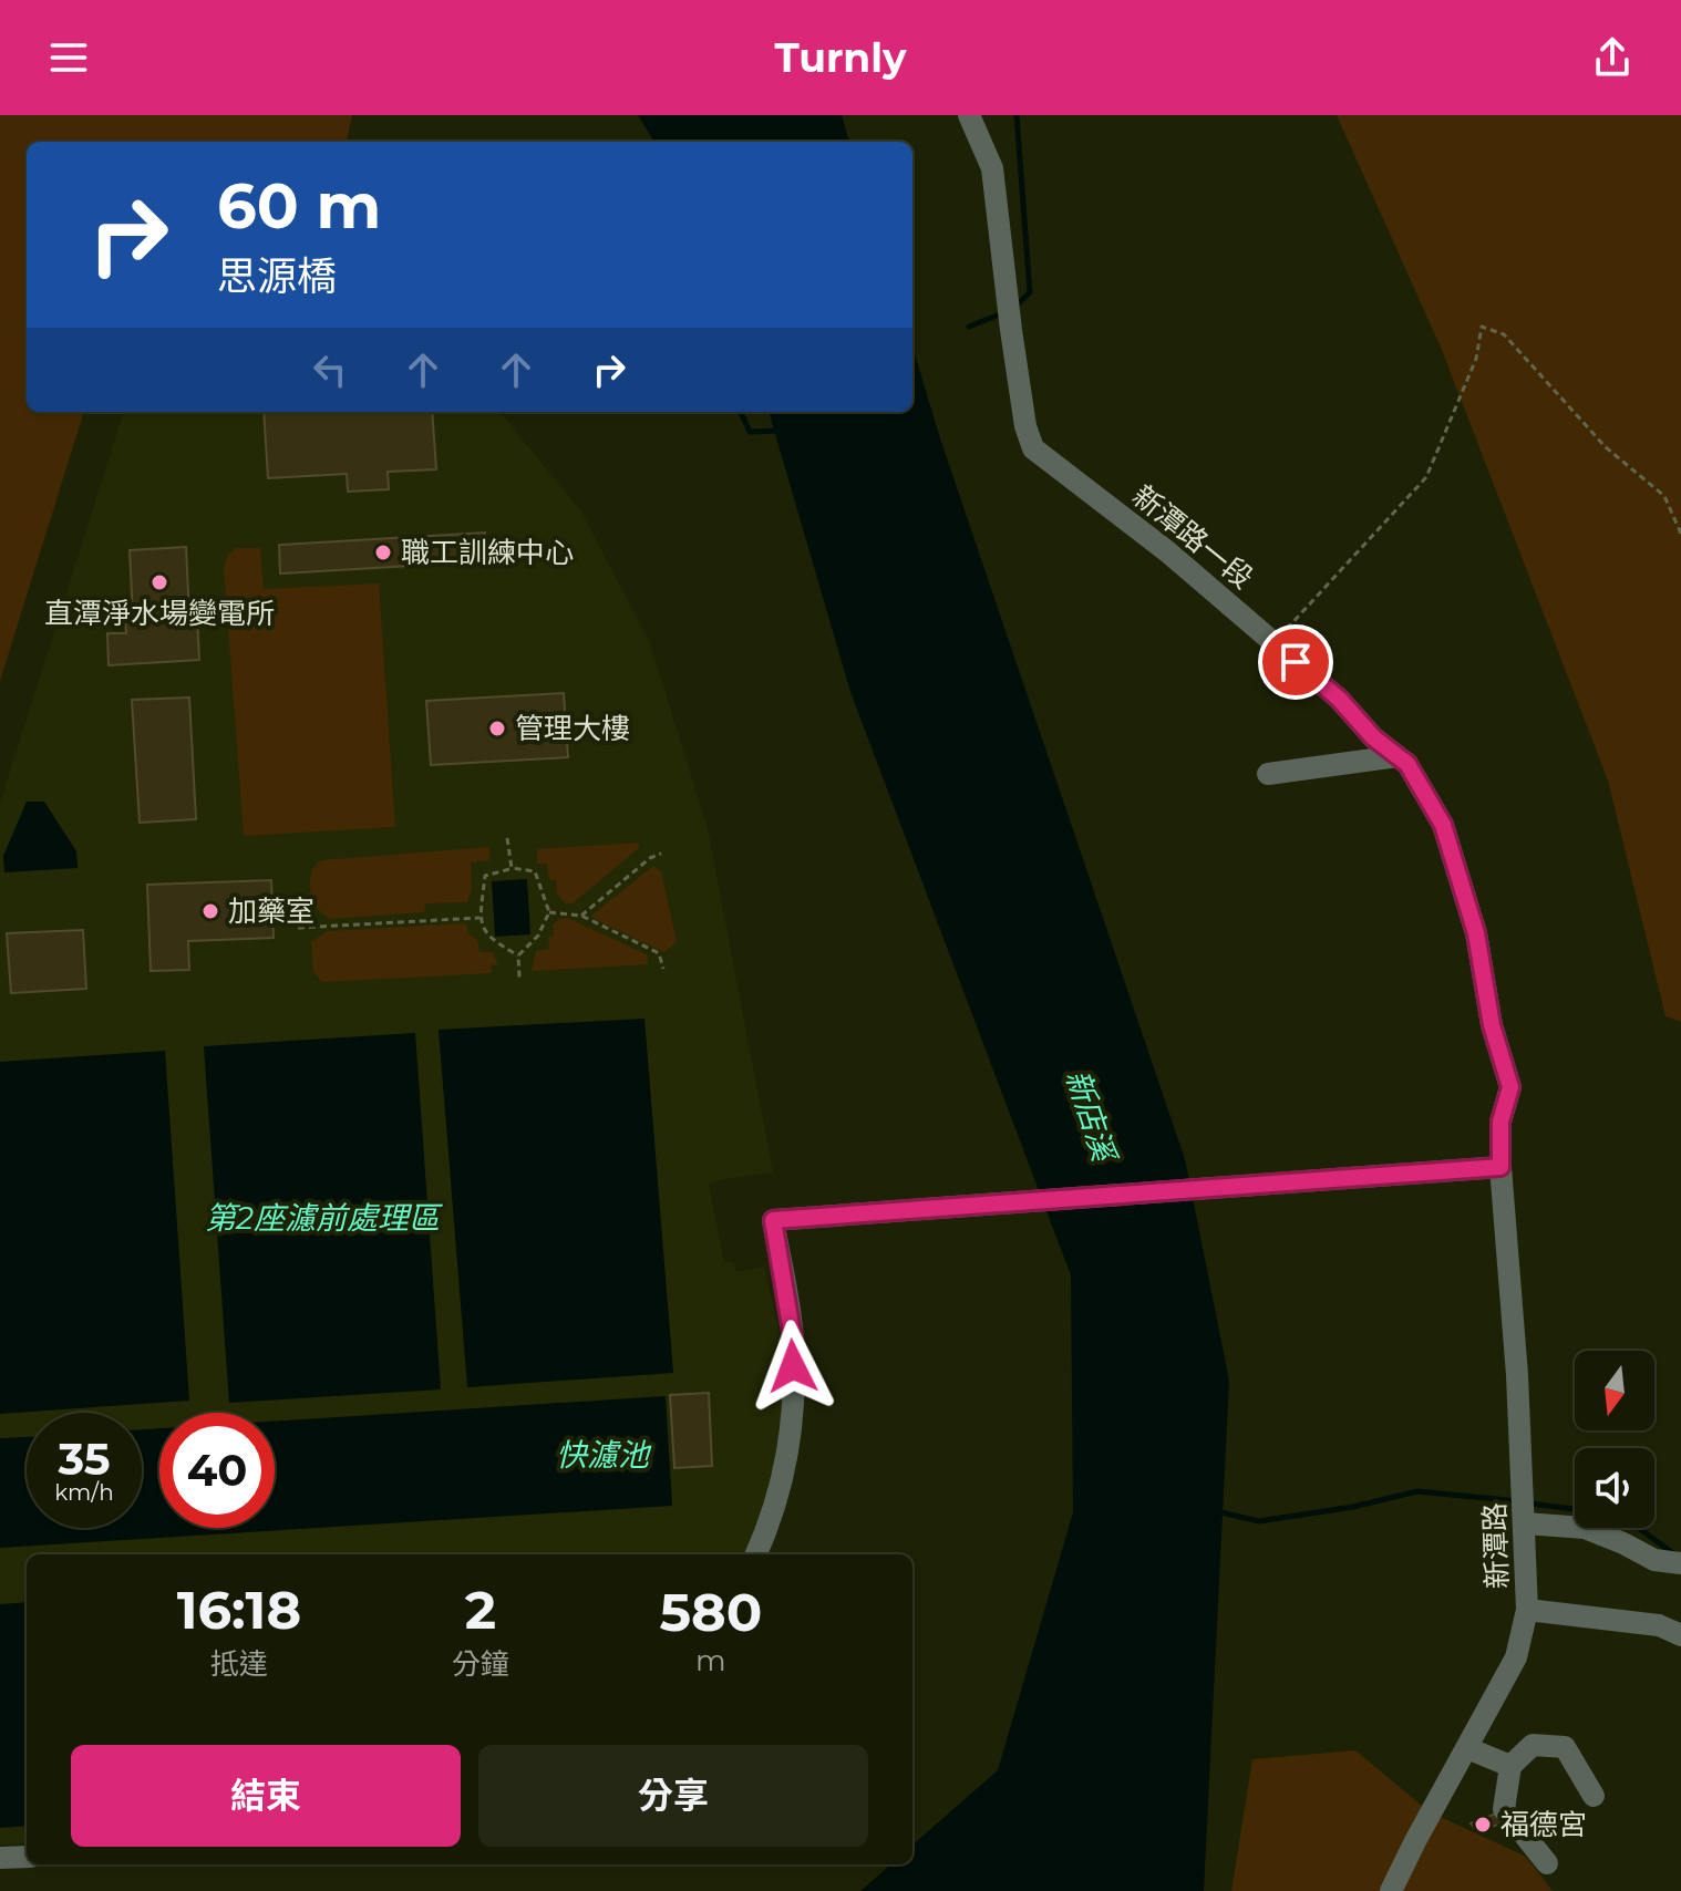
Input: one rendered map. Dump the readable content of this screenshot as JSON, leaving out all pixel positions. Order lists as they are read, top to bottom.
{
  "streets": {
    "street": ["新潭路一段", "新潭路"]
  },
  "crossings": [
    ["新潭路一段", "新潭路"]
  ],
  "water": ["新店溪", "第2座濾前處理區", "快濾池"],
  "places": [
    "職工訓練中心",
    "直潭淨水場變電所",
    "管理大樓",
    "加藥室",
    "福德宮"
  ],
  "north": "bottom",
  "page": {
    "header": "Turnly",
    "turn": ["60 m", "思源橋"],
    "speed": "35 km/h",
    "limit": "40",
    "eta": [
      "16:18",
      "抵達",
      "2",
      "分鐘",
      "580",
      "m"
    ],
    "buttons": ["結束", "分享"]
  }
}
